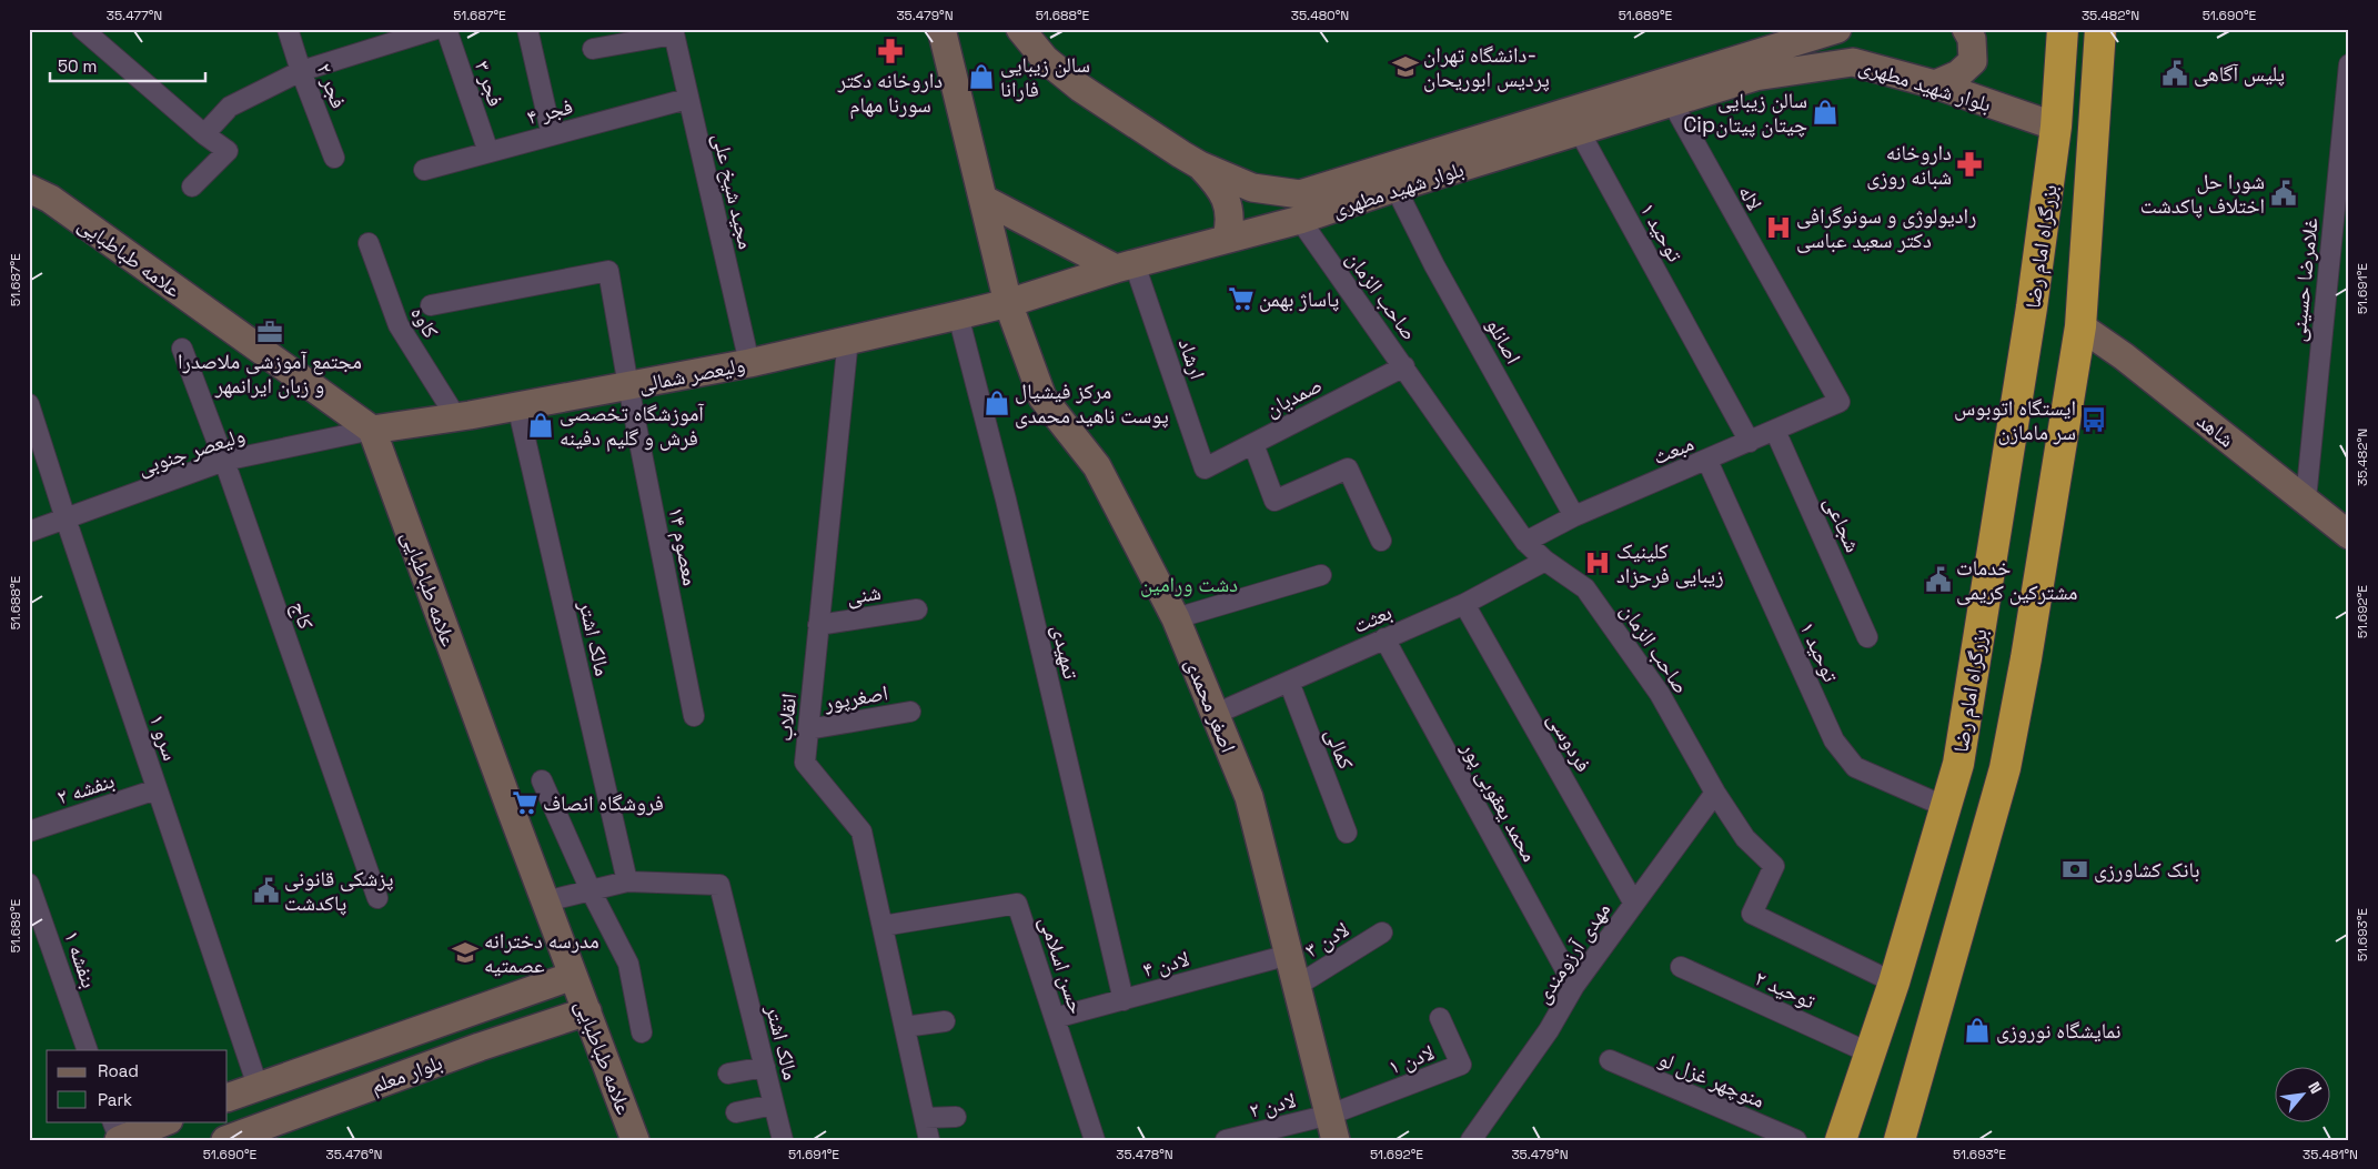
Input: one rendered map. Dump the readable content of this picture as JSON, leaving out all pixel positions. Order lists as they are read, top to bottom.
{
  "streets": {
    "highway": ["بزرگراه امام رضا"],
    "street": [
      "فجر ۳",
      "بلوار شهید مطهری",
      "فجر ۲",
      "فجر ۴",
      "مجید شیخ علی",
      "لاله",
      "توحید ۱",
      "علامه طباطبایی",
      "غلامرضا حسینی",
      "صاحب الزمان",
      "کاوه",
      "اصانلو",
      "ارشاد",
      "ولیعصر شمالی",
      "صمدیان",
      "شاهد",
      "مبعث",
      "ولیعصر جنوبی",
      "شجاعی",
      "۱۴ معصوم",
      "شنی",
      "کاج",
      "بعثت",
      "مالک اشتر",
      "تمهیدی",
      "اصغرپور",
      "اصغر محمدی",
      "انقلاب",
      "سرو ۱",
      "فردوسی",
      "کمالی",
      "بنفشه ۲",
      "محمد یعقوبی پور",
      "لادن ۳",
      "مهدی آرزومندی",
      "بنفشه ۱",
      "لادن ۴",
      "حسن اسلامی",
      "توحید ۲",
      "لادن ۱",
      "بلوار معلم",
      "منوچهر غزل لو",
      "لادن ۲"
    ]
  },
  "crossings": [
    ["فجر ۳", "فجر ۴"],
    ["بلوار شهید مطهری", "لاله"],
    ["بلوار شهید مطهری", "توحید ۱"],
    ["بلوار شهید مطهری", "بزرگراه امام رضا"],
    ["بلوار شهید مطهری", "صاحب الزمان"],
    ["بلوار شهید مطهری", "اصانلو"],
    ["بلوار شهید مطهری", "ارشاد"],
    ["بلوار شهید مطهری", "ولیعصر شمالی"],
    ["بلوار شهید مطهری", "اصغر محمدی"],
    ["فجر ۴", "مجید شیخ علی"],
    ["مجید شیخ علی", "ولیعصر شمالی"],
    ["لاله", "مبعث"],
    ["توحید ۱", "بزرگراه امام رضا"],
    ["توحید ۱", "مبعث"],
    ["بزرگراه امام رضا", "صاحب الزمان"],
    ["بزرگراه امام رضا", "شاهد"],
    ["بزرگراه امام رضا", "توحید ۲"],
    ["علامه طباطبایی", "ولیعصر شمالی"],
    ["علامه طباطبایی", "ولیعصر جنوبی"],
    ["علامه طباطبایی", "مالک اشتر"],
    ["علامه طباطبایی", "بلوار معلم"],
    ["غلامرضا حسینی", "شاهد"],
    ["صاحب الزمان", "صمدیان"],
    ["صاحب الزمان", "مبعث"],
    ["صاحب الزمان", "بعثت"],
    ["صاحب الزمان", "مهدی آرزومندی"],
    ["کاوه", "ولیعصر شمالی"],
    ["اصانلو", "مبعث"],
    ["ارشاد", "صمدیان"],
    ["ولیعصر شمالی", "ولیعصر جنوبی"],
    ["ولیعصر شمالی", "۱۴ معصوم"],
    ["ولیعصر شمالی", "مالک اشتر"],
    ["ولیعصر شمالی", "تمهیدی"],
    ["ولیعصر شمالی", "اصغر محمدی"],
    ["ولیعصر شمالی", "انقلاب"],
    ["مبعث", "شجاعی"],
    ["ولیعصر جنوبی", "کاج"],
    ["ولیعصر جنوبی", "سرو ۱"],
    ["شنی", "انقلاب"],
    ["بعثت", "اصغر محمدی"],
    ["بعثت", "فردوسی"],
    ["بعثت", "کمالی"],
    ["بعثت", "محمد یعقوبی پور"],
    ["تمهیدی", "لادن ۴"],
    ["اصغرپور", "انقلاب"],
    ["اصغر محمدی", "لادن ۳"],
    ["اصغر محمدی", "لادن ۴"],
    ["اصغر محمدی", "لادن ۱"],
    ["اصغر محمدی", "لادن ۲"],
    ["انقلاب", "حسن اسلامی"],
    ["سرو ۱", "بنفشه ۲"],
    ["سرو ۱", "بلوار معلم"],
    ["فردوسی", "مهدی آرزومندی"],
    ["محمد یعقوبی پور", "مهدی آرزومندی"],
    ["لادن ۴", "حسن اسلامی"],
    ["لادن ۱", "لادن ۲"]
  ],
  "parks": ["دشت ورامین"],
  "places": {
    "pharmacy": ["داروخانه دکتر سورنا مهام", "داروخانه شبانه روزی"],
    "school or university": ["دانشگاه تهران- پردیس ابوریحان", "مدرسه دخترانه عصمتیه"],
    "public building": [
      "پلیس آگاهی",
      "شورا حل اختلاف پاکدشت",
      "خدمات مشترکین کریمی",
      "پزشکی قانونی پاکدشت"
    ],
    "shop": [
      "سالن زیبایی فارانا",
      "سالن زیبایی Cipچیتان پیتان",
      "مرکز فیشیال پوست ناهید محمدی",
      "آموزشگاه تخصصی فرش و گلیم دفینه",
      "نمایشگاه نوروزی"
    ],
    "hospital": ["رادیولوژی و سونوگرافی دکتر سعید عباسی", "کلینیک زیبایی فرحزاد"],
    "supermarket": ["پاساژ بهمن", "فروشگاه انصاف"],
    "office": ["مجتمع آموزشی ملاصدرا و زبان ایرانمهر"],
    "bus stop": ["ایستگاه اتوبوس سر مامازن"],
    "bank": ["بانک کشاورزی"]
  },
  "legend": ["Road", "Park"],
  "scale_bar": "50 m",
  "north": "top right",
  "coordinates": [
    "35.477°N",
    "51.687°E",
    "35.479°N",
    "51.688°E",
    "35.480°N",
    "51.689°E",
    "35.482°N",
    "51.690°E",
    "51.691°E",
    "51.692°E",
    "51.693°E",
    "35.476°N",
    "35.478°N",
    "35.481°N"
  ]
}
